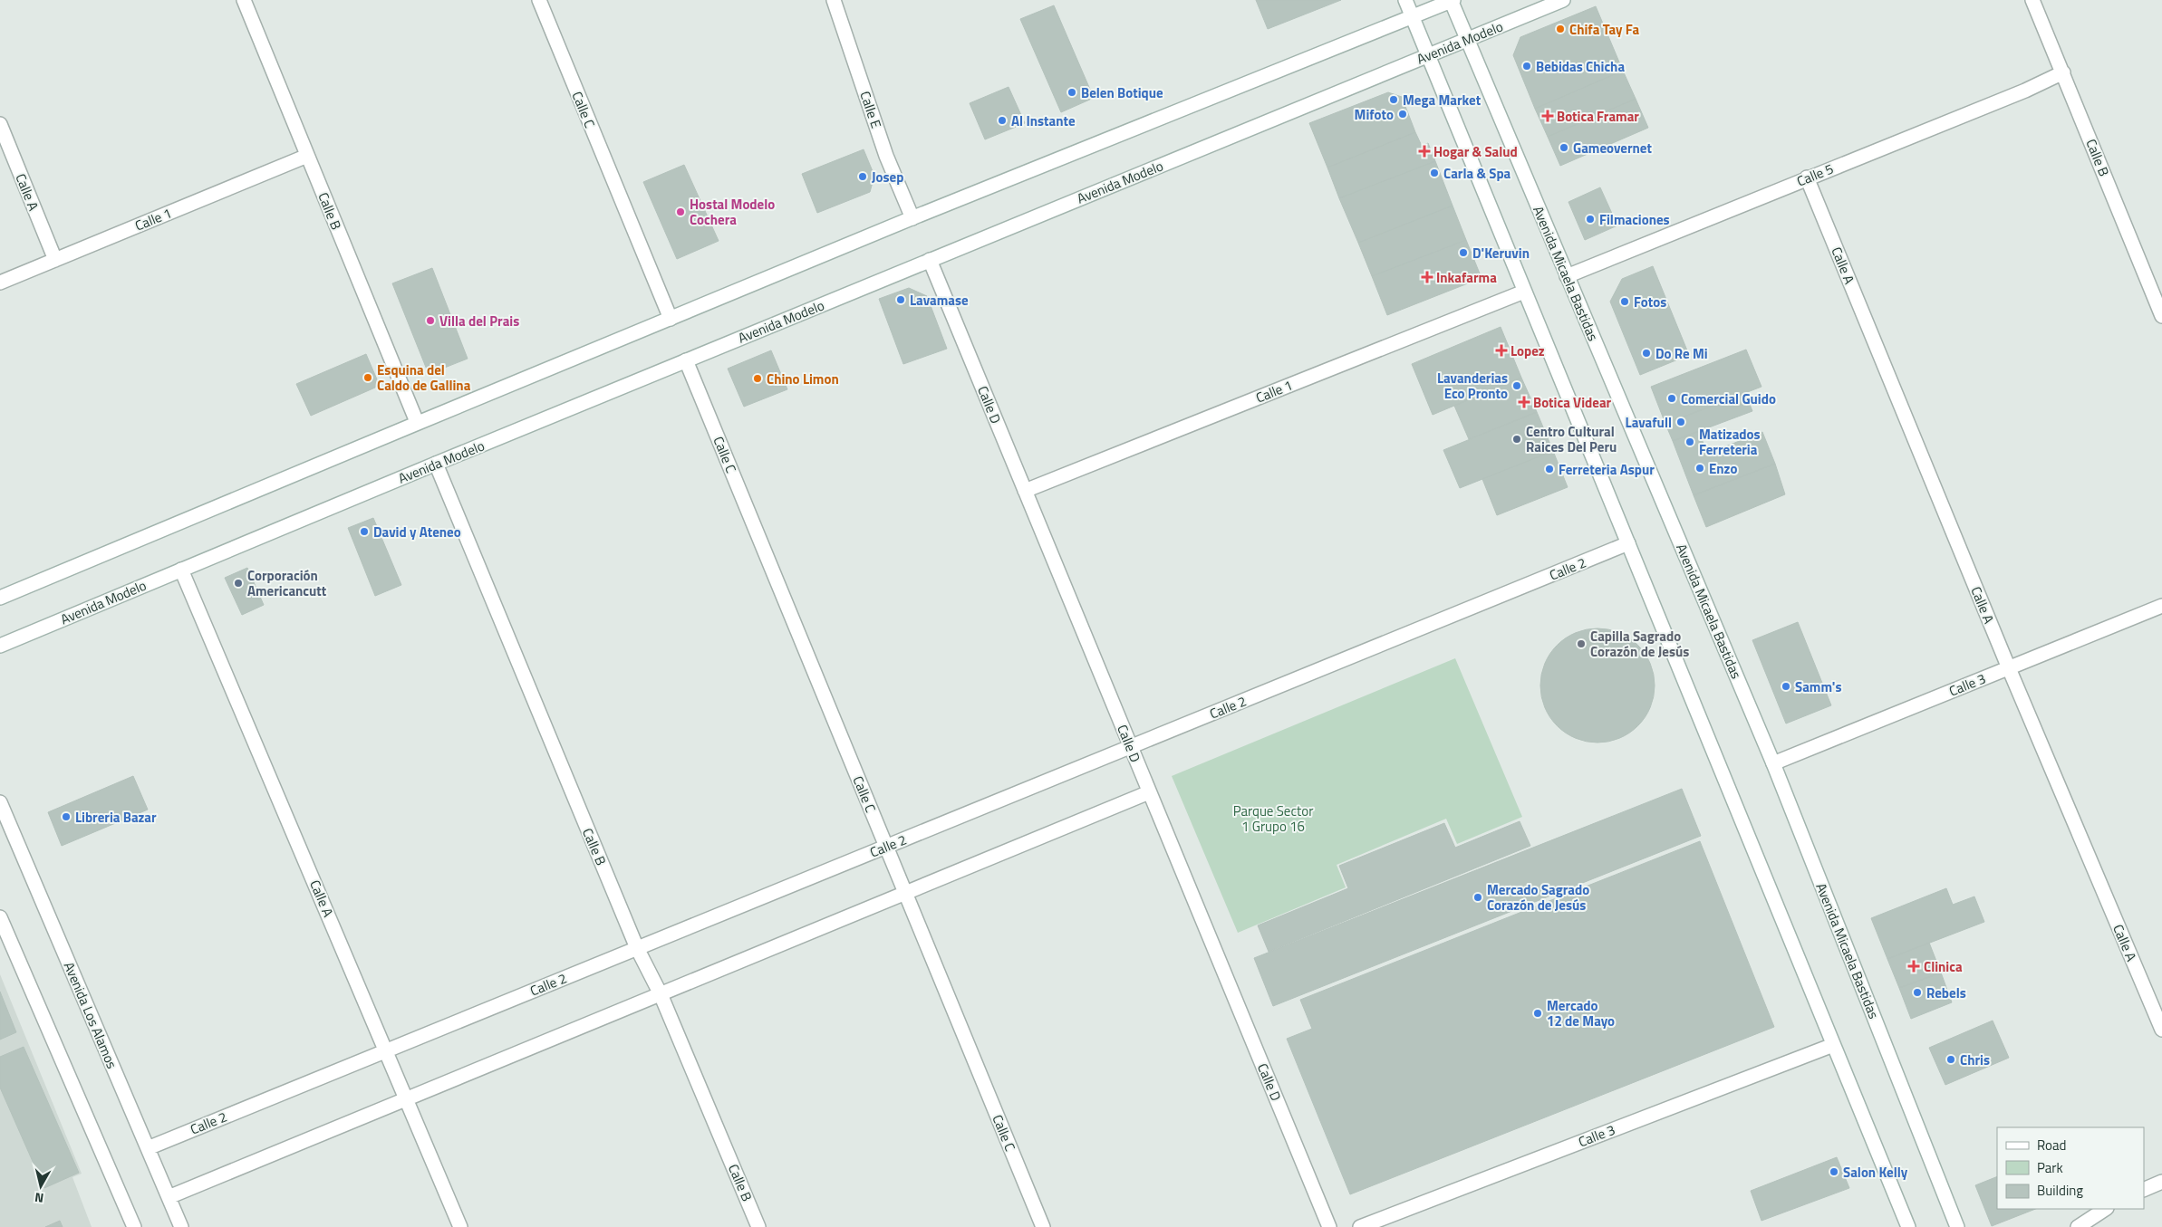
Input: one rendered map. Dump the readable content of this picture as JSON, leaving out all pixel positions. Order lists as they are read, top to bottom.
{
  "streets": {
    "street": [
      "Avenida Modelo",
      "Calle C",
      "Calle E",
      "Calle B",
      "Calle 5",
      "Calle A",
      "Calle 1",
      "Avenida Micaela Bastidas",
      "Calle D",
      "Calle 2",
      "Calle 3",
      "Avenida Los Alamos"
    ]
  },
  "crossings": [
    ["Avenida Modelo", "Calle C"],
    ["Avenida Modelo", "Calle B"],
    ["Avenida Modelo", "Calle A"],
    ["Avenida Modelo", "Avenida Micaela Bastidas"],
    ["Avenida Modelo", "Calle D"],
    ["Calle C", "Calle 2"],
    ["Calle B", "Calle 5"],
    ["Calle B", "Calle 1"],
    ["Calle B", "Calle 2"],
    ["Calle 5", "Calle A"],
    ["Calle 5", "Avenida Micaela Bastidas"],
    ["Calle A", "Calle 1"],
    ["Calle A", "Calle 2"],
    ["Calle A", "Calle 3"],
    ["Calle 1", "Calle D"],
    ["Avenida Micaela Bastidas", "Calle 3"],
    ["Calle D", "Calle 2"],
    ["Calle 2", "Avenida Los Alamos"]
  ],
  "parks": ["Parque Sector 1 Grupo 16"],
  "places": {
    "other": [
      "Chifa Tay Fa",
      "Bebidas Chicha",
      "Belen Botique",
      "Mega Market",
      "Mifoto",
      "Al Instante",
      "Gameovernet",
      "Carla & Spa",
      "Josep",
      "Hostal Modelo Cochera",
      "Filmaciones",
      "D'Keruvin",
      "Lavamase",
      "Fotos",
      "Villa del Prais",
      "Do Re Mi",
      "Esquina del Caldo de Gallina",
      "Chino Limon",
      "Lavanderias Eco Pronto",
      "Comercial Guido",
      "Lavafull",
      "Centro Cultural Raices Del Peru",
      "Matizados Ferreteria",
      "Enzo",
      "Ferreteria Aspur",
      "David y Ateneo",
      "Corporación Americancutt",
      "Capilla Sagrado Corazón de Jesús",
      "Samm's",
      "Libreria Bazar",
      "Mercado Sagrado Corazón de Jesús",
      "Rebels",
      "Mercado 12 de Mayo",
      "Chris",
      "Salon Kelly"
    ],
    "health": [
      "Botica Framar",
      "Hogar & Salud",
      "Inkafarma",
      "Lopez",
      "Botica Videar",
      "Clinica"
    ]
  },
  "legend": ["Road", "Park", "Building"],
  "north": "bottom"
}
